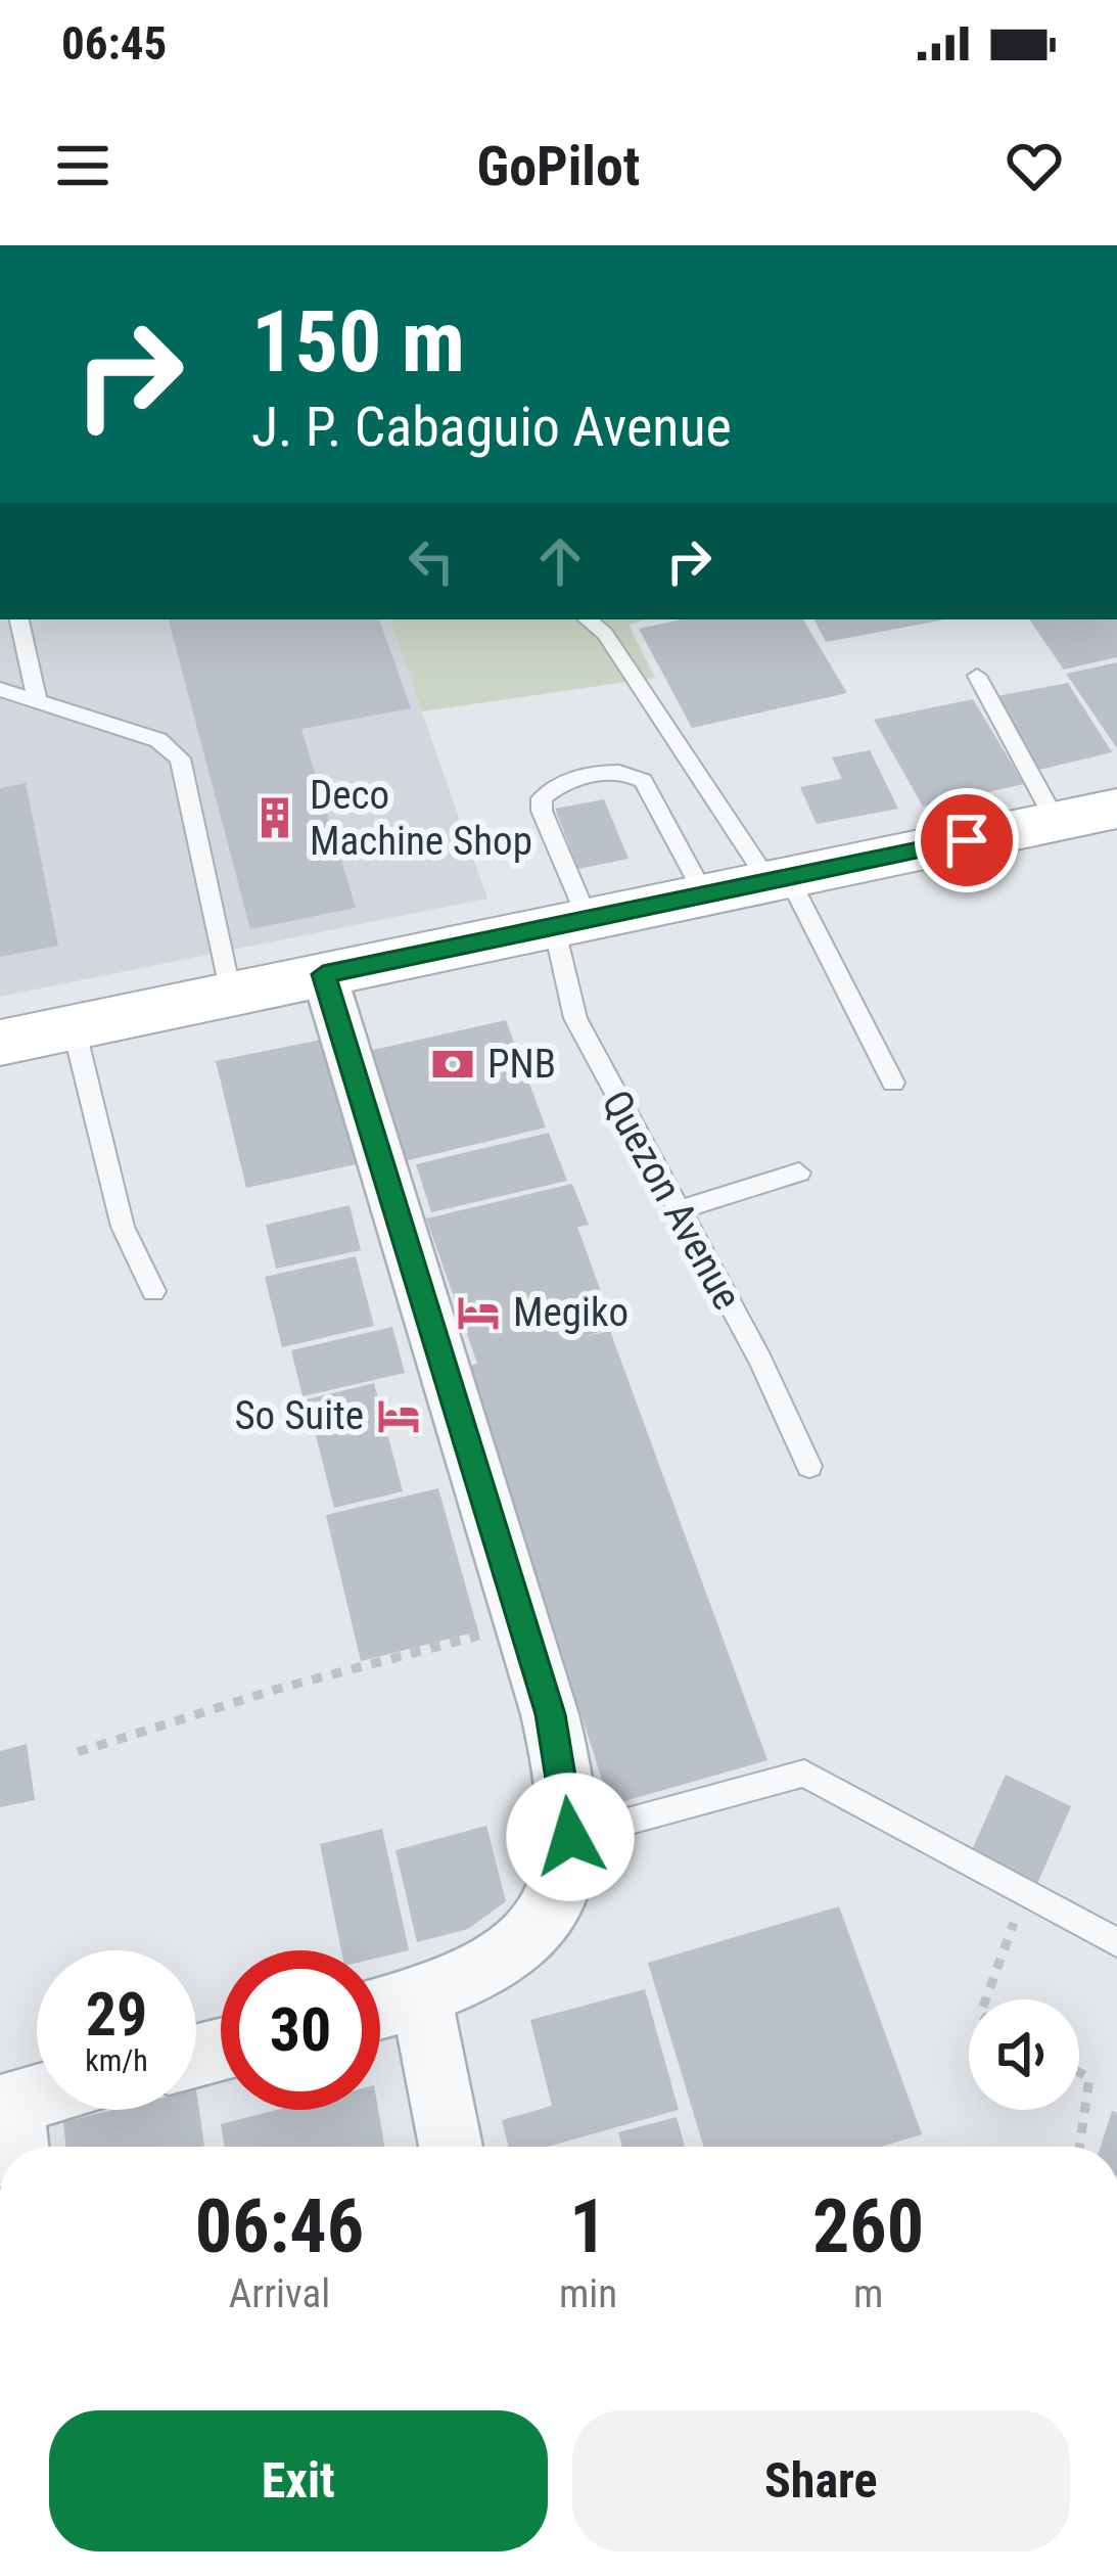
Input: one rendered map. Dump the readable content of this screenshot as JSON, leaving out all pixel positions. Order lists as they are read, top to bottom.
{
  "streets": {
    "lane": ["Quezon Avenue"]
  },
  "places": {
    "building": ["Deco Machine Shop"],
    "bank": ["PNB"],
    "hotel": ["Megiko", "So Suite"]
  },
  "page": {
    "status": "06:45",
    "header": "GoPilot",
    "turn": ["150 m", "J. P. Cabaguio Avenue"],
    "speed": "29 km/h",
    "limit": "30",
    "eta": [
      "06:46",
      "Arrival",
      "1",
      "min",
      "260",
      "m"
    ],
    "buttons": ["Exit", "Share"]
  }
}
